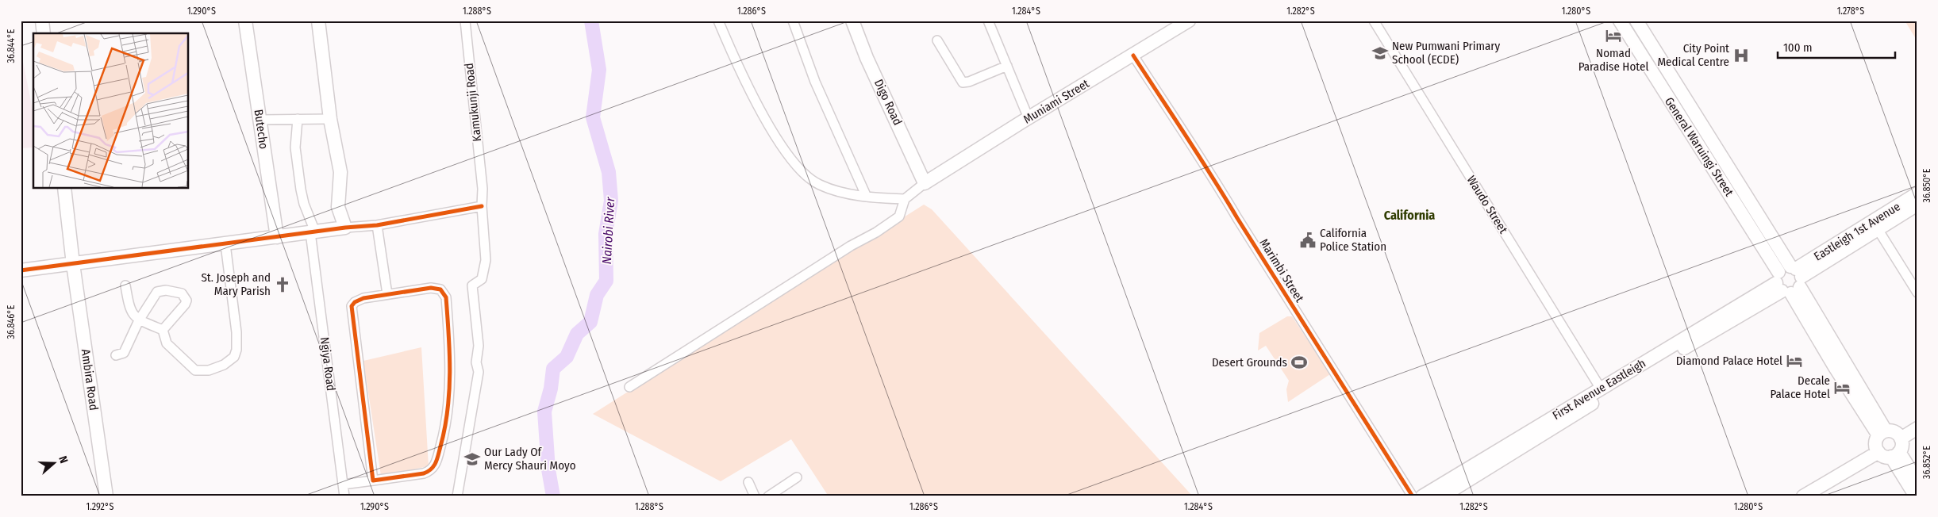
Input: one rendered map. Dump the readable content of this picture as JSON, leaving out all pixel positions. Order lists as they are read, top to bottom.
{
  "streets": {
    "main road": [
      "Muniami Street",
      "Digo Road",
      "Butecho",
      "General Waruingi Street",
      "Eastleigh 1st Avenue",
      "Ambira Road",
      "First Avenue Eastleigh"
    ],
    "street": [
      "Kamukunji Road",
      "Waudo Street",
      "Marimbi Street",
      "Ngiya Road"
    ]
  },
  "crossings": [
    ["Muniami Street", "Digo Road"],
    ["Muniami Street", "Marimbi Street"],
    ["General Waruingi Street", "Eastleigh 1st Avenue"],
    ["General Waruingi Street", "First Avenue Eastleigh"],
    ["Waudo Street", "First Avenue Eastleigh"],
    ["Eastleigh 1st Avenue", "First Avenue Eastleigh"]
  ],
  "districts": ["California"],
  "water": ["Nairobi River"],
  "places": {
    "hotel": ["Nomad Paradise Hotel", "Diamond Palace Hotel", "Decale Palace Hotel"],
    "school or university": ["New Pumwani Primary School (ECDE)", "Our Lady Of Mercy Shauri Moyo"],
    "hospital": ["City Point Medical Centre"],
    "public building": ["California Police Station"],
    "church": ["St. Joseph and Mary Parish"],
    "sports": ["Desert Grounds"]
  },
  "scale_bar": "100 m",
  "north": "right",
  "coordinates": [
    "1.290°S",
    "1.288°S",
    "1.286°S",
    "1.284°S",
    "1.282°S",
    "1.280°S",
    "1.278°S",
    "36.844°E",
    "36.850°E",
    "36.846°E",
    "36.852°E",
    "1.292°S"
  ]
}
